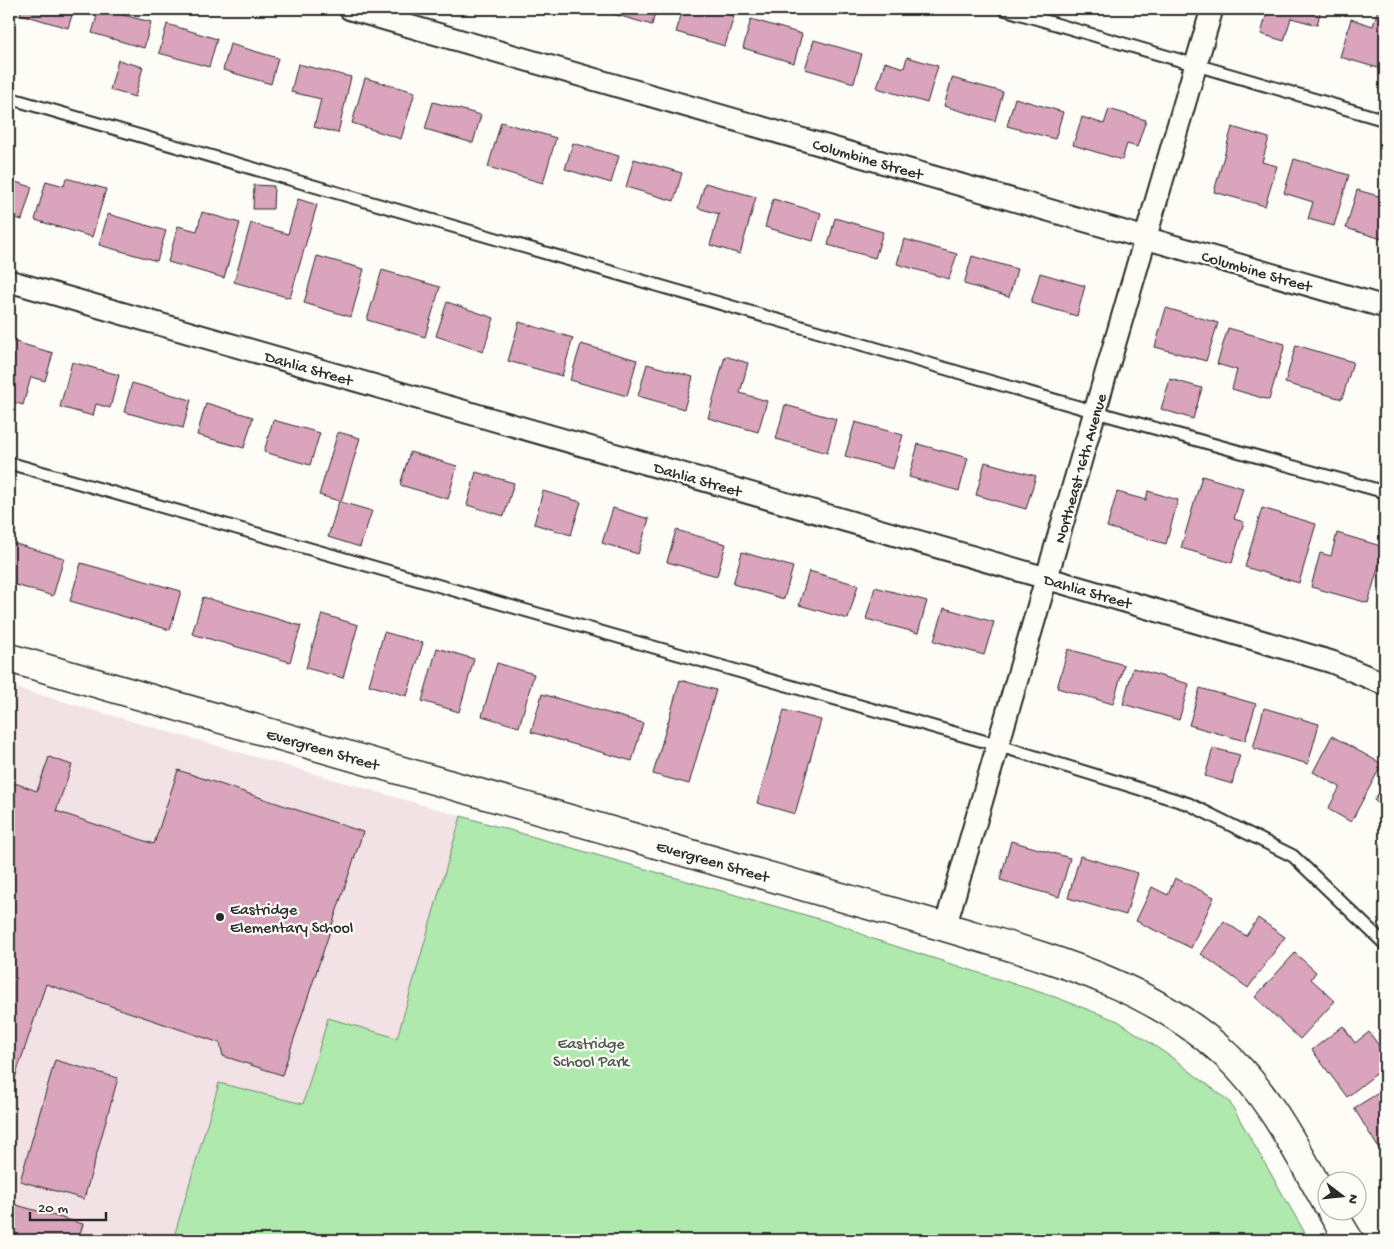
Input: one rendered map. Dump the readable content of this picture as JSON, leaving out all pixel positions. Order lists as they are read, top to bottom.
{
  "streets": {
    "street": [
      "Columbine Street",
      "Dahlia Street",
      "Northeast 16th Avenue",
      "Evergreen Street"
    ]
  },
  "crossings": [
    ["Columbine Street", "Northeast 16th Avenue"],
    ["Dahlia Street", "Northeast 16th Avenue"],
    ["Northeast 16th Avenue", "Evergreen Street"]
  ],
  "parks": ["Eastridge School Park"],
  "places": ["Eastridge Elementary School"],
  "scale_bar": "20 m",
  "north": "right"
}
